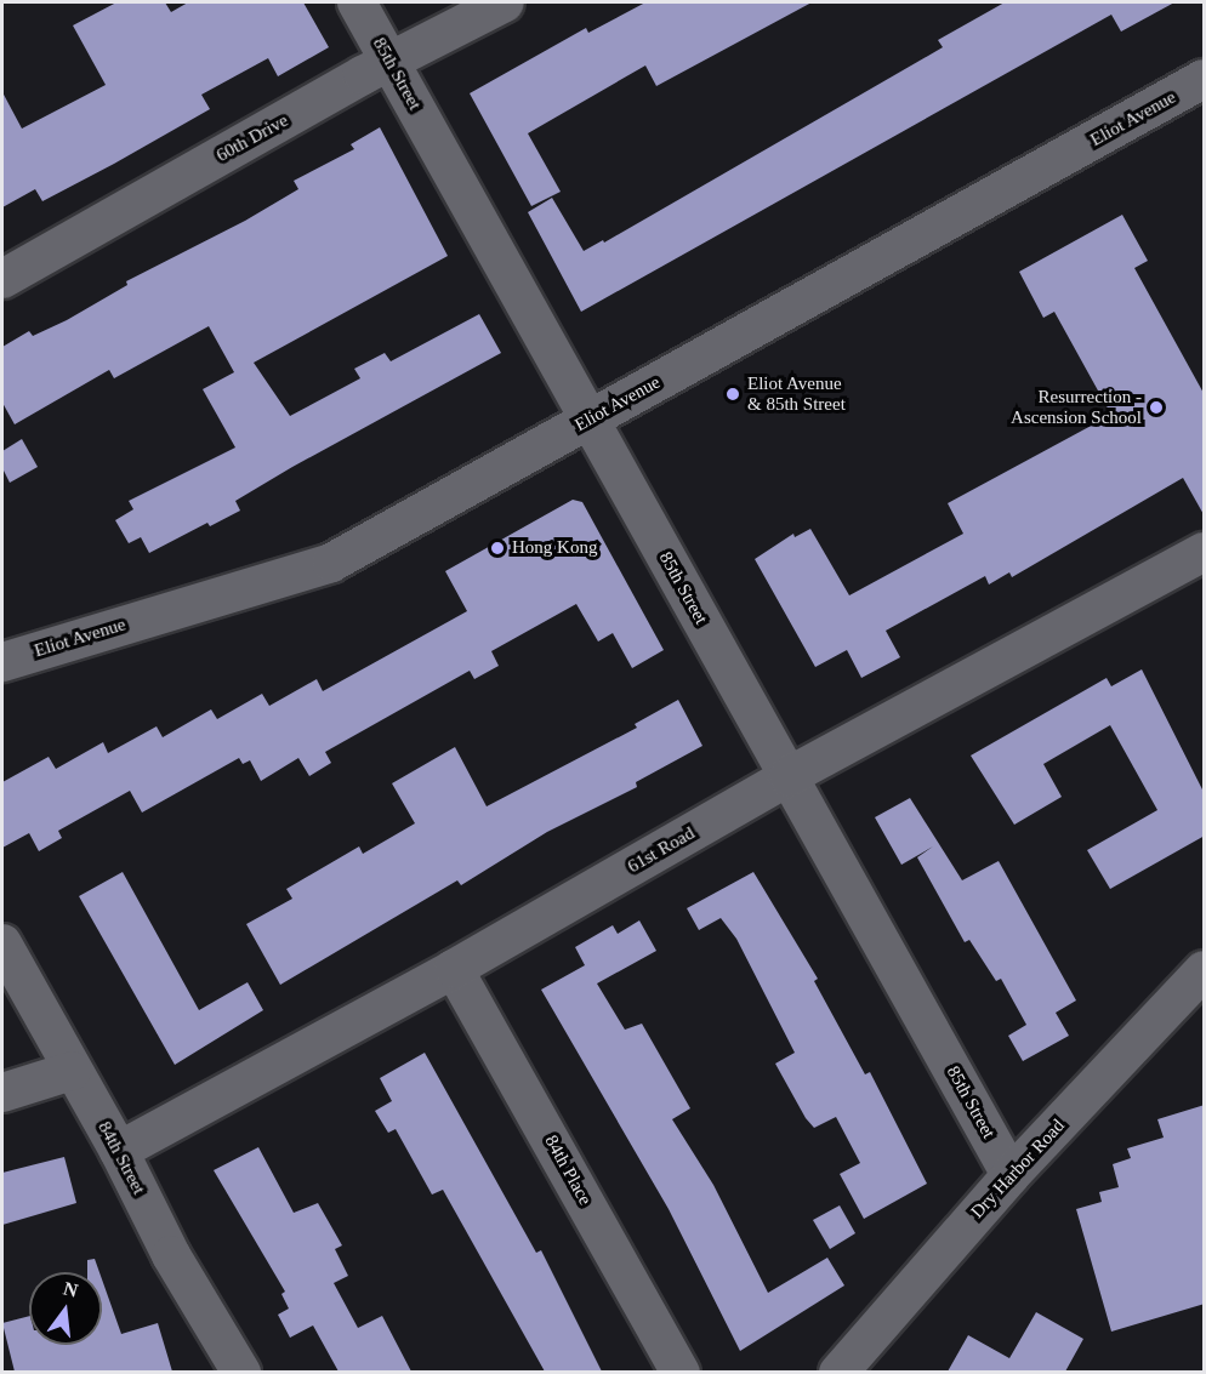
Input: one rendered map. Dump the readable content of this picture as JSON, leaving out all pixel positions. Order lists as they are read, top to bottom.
{
  "streets": {
    "street": [
      "85th Street",
      "Eliot Avenue",
      "60th Drive",
      "61st Road",
      "84th Street",
      "Dry Harbor Road",
      "84th Place"
    ]
  },
  "crossings": [
    ["85th Street", "Eliot Avenue"],
    ["85th Street", "60th Drive"],
    ["85th Street", "61st Road"],
    ["85th Street", "Dry Harbor Road"],
    ["61st Road", "84th Street"],
    ["61st Road", "84th Place"]
  ],
  "places": ["Eliot Avenue & 85th Street", "Resurrection - Ascension School", "Hong Kong"],
  "north": "top"
}
